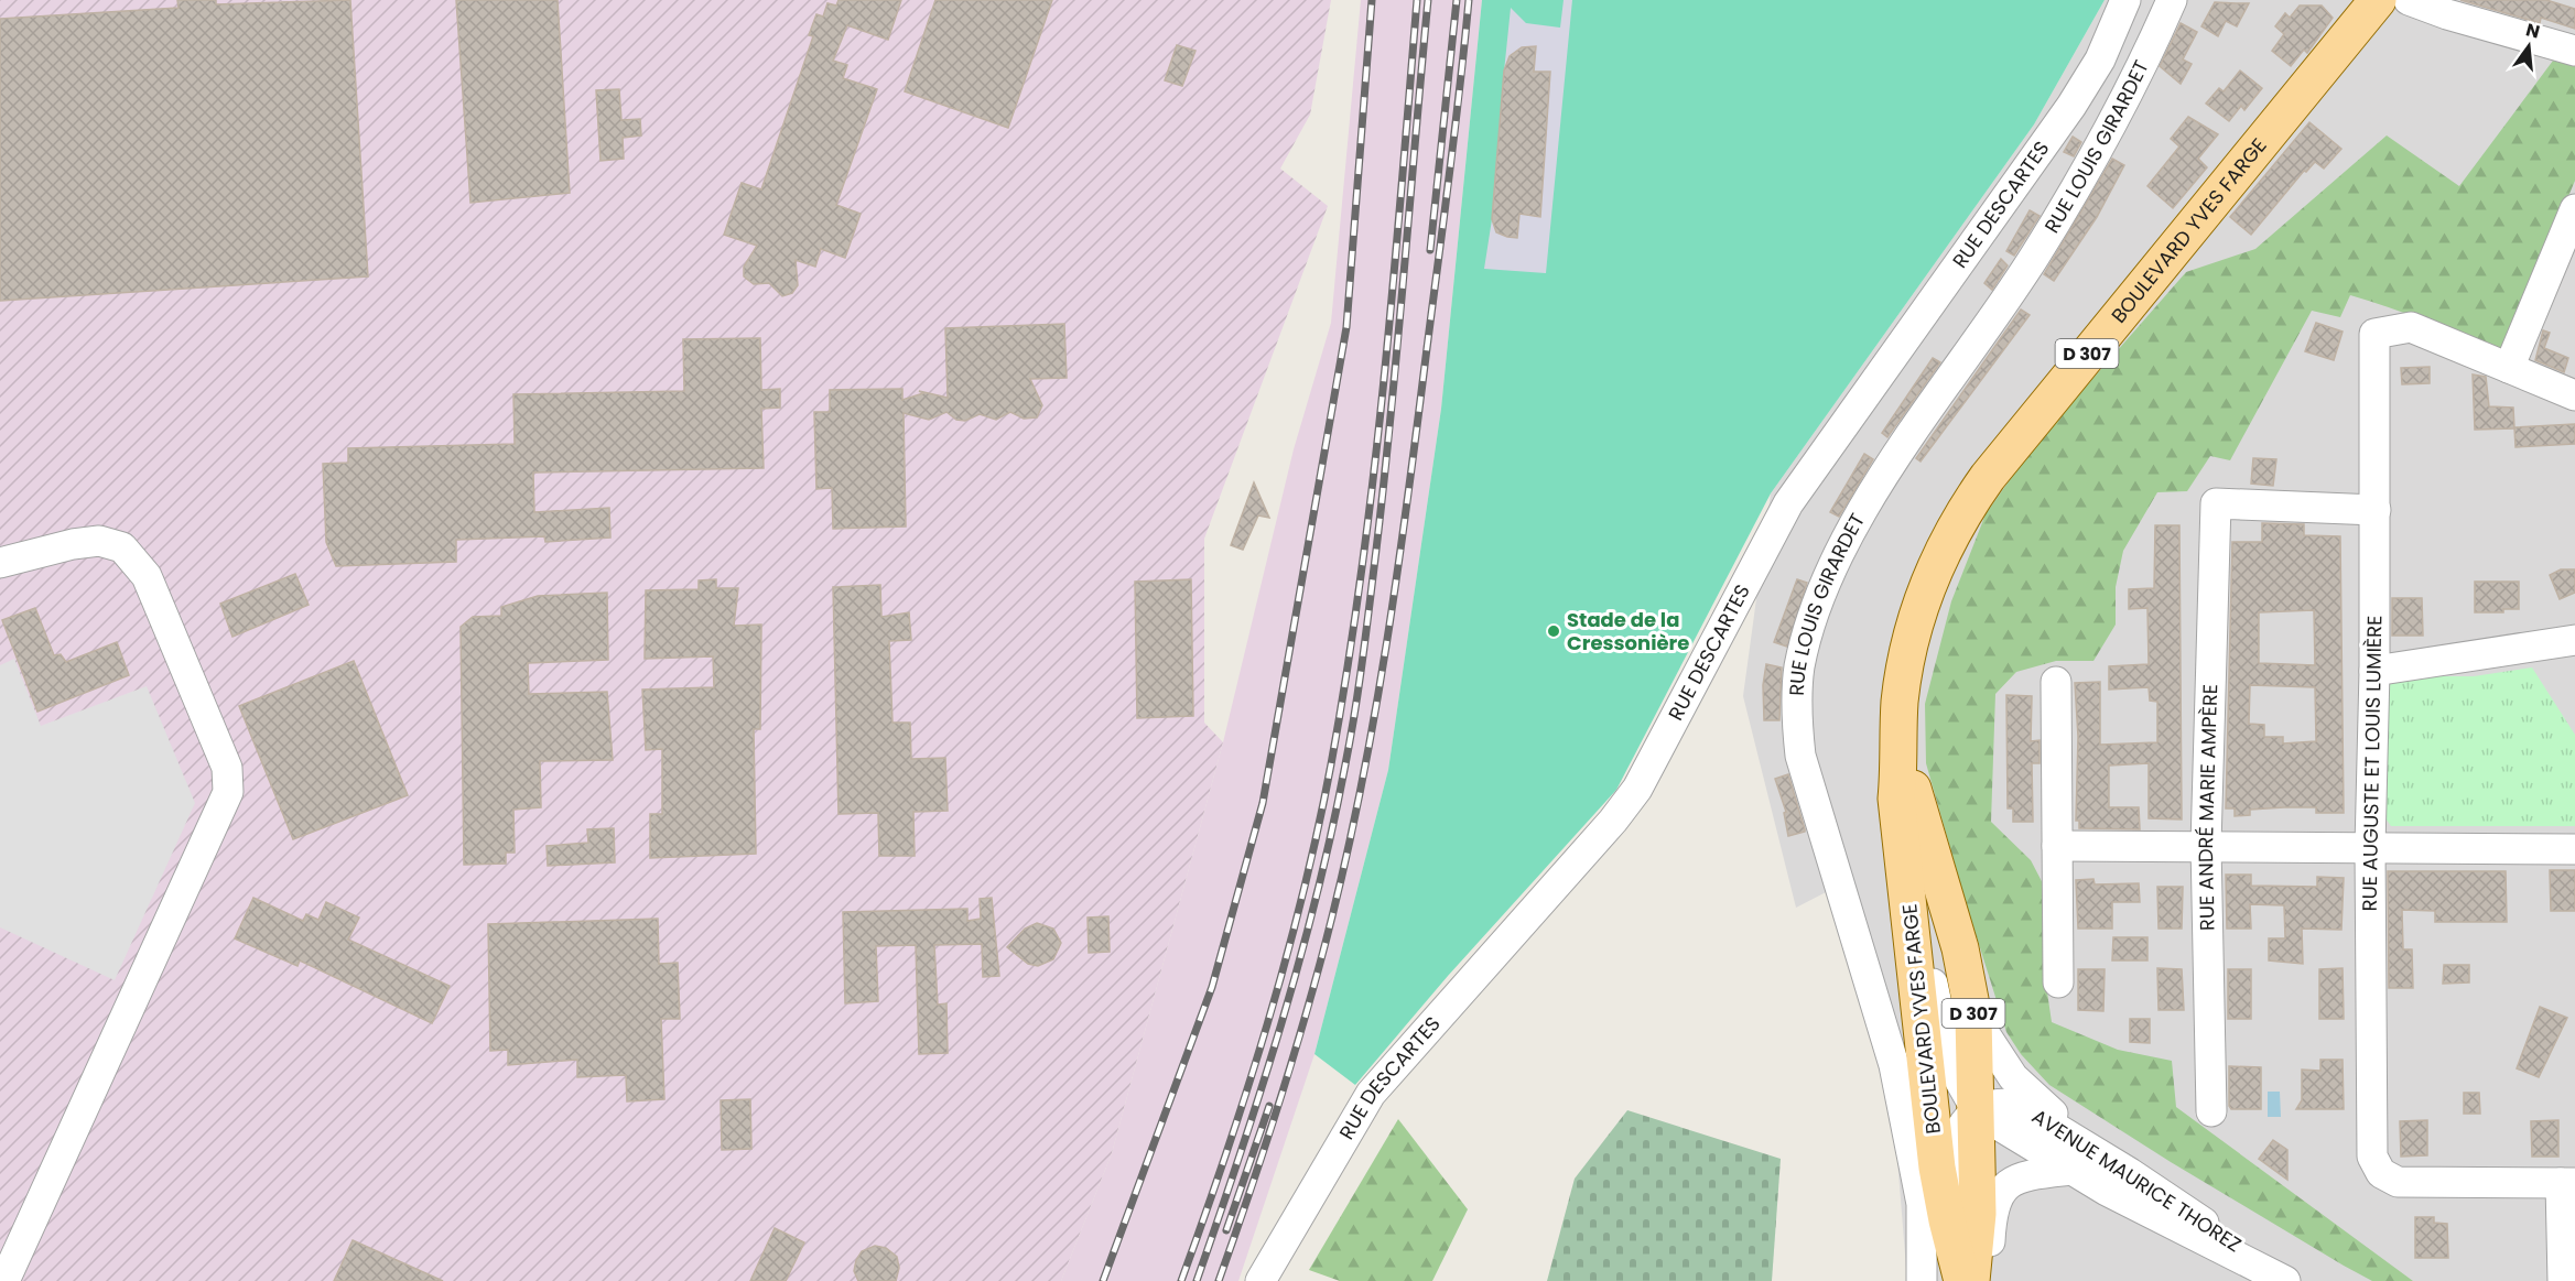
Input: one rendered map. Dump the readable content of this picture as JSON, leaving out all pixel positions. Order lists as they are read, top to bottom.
{
  "streets": {
    "main road": ["BOULEVARD YVES FARGE", "D 307"],
    "street": [
      "RUE LOUIS GIRARDET",
      "RUE DESCARTES",
      "RUE AUGUSTE ET LOUIS LUMIÈRE",
      "RUE ANDRÉ MARIE AMPÈRE",
      "AVENUE MAURICE THOREZ"
    ]
  },
  "crossings": [
    ["BOULEVARD YVES FARGE", "AVENUE MAURICE THOREZ"],
    ["RUE AUGUSTE ET LOUIS LUMIÈRE", "RUE ANDRÉ MARIE AMPÈRE"]
  ],
  "places": ["Stade de la Cressonière"],
  "north": "top"
}
